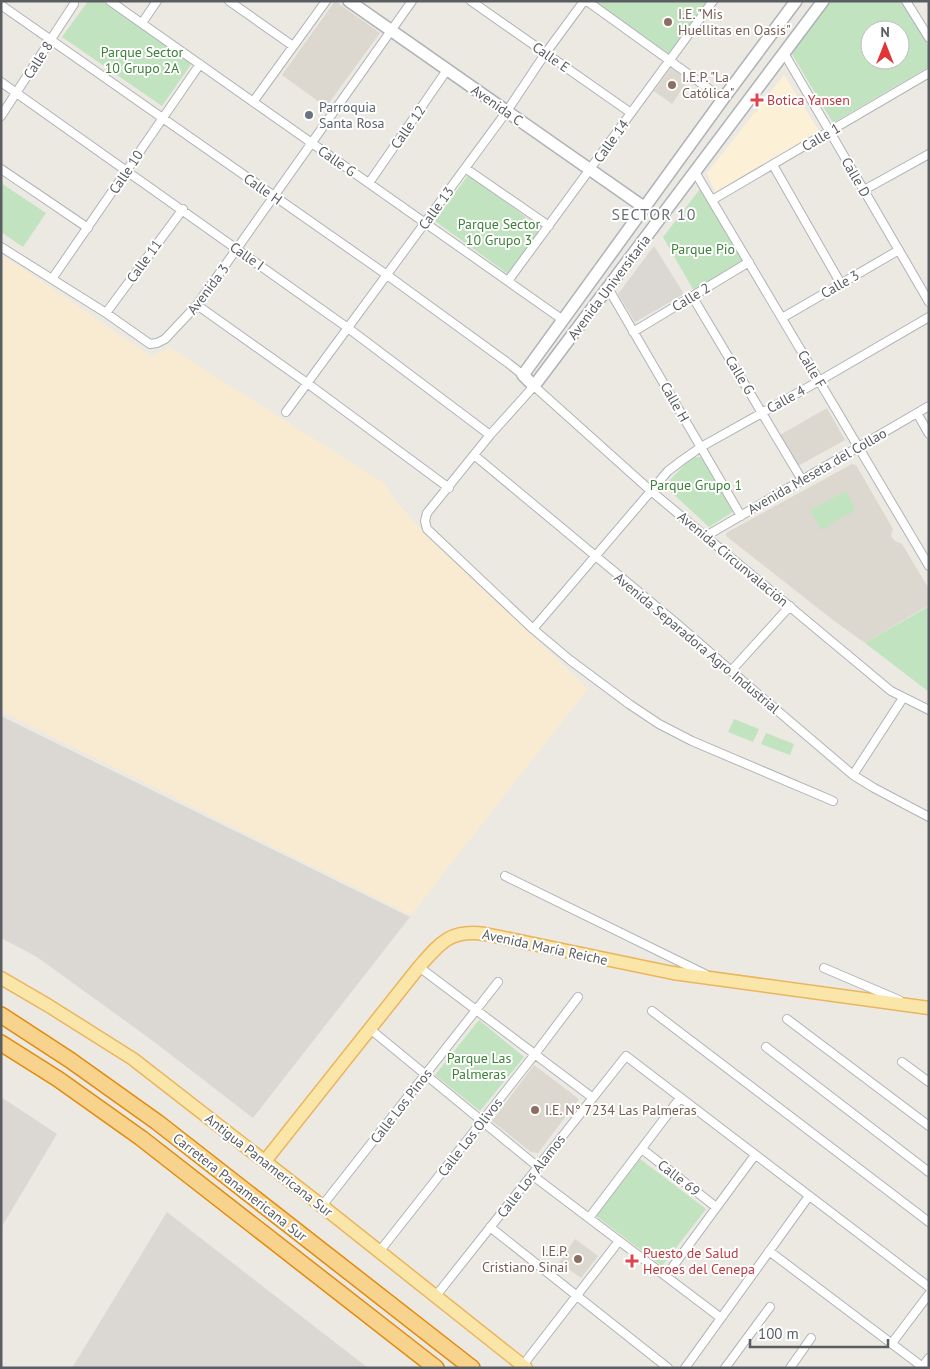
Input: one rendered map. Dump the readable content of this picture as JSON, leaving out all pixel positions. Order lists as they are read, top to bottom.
{
  "streets": {
    "highway": ["Carretera Panamericana Sur"],
    "main road": ["Avenida María Reiche", "Antigua Panamericana Sur"],
    "street": [
      "Calle E",
      "Calle 8",
      "Avenida C",
      "Calle 12",
      "Calle 1",
      "Calle 14",
      "Calle G",
      "Calle 10",
      "Calle D",
      "Calle H",
      "Calle 13",
      "Calle I",
      "Calle 11",
      "Calle 3",
      "Avenida Universitaria",
      "Avenida 3",
      "Calle 2",
      "Calle F",
      "Calle 4",
      "Avenida Meseta del Collao",
      "Avenida Circunvalación",
      "Avenida Separadora Agro Industrial",
      "Calle Los Pinos",
      "Calle Los Olivos",
      "Calle Los Alamos",
      "Calle 69"
    ]
  },
  "crossings": [
    ["Calle E", "Calle 14"],
    ["Calle E", "Calle 13"],
    ["Calle 8", "Calle H"],
    ["Calle 8", "Calle I"],
    ["Avenida C", "Calle 12"],
    ["Avenida C", "Calle 14"],
    ["Avenida C", "Calle 13"],
    ["Avenida C", "Avenida Universitaria"],
    ["Avenida C", "Avenida 3"],
    ["Calle 12", "Calle G"],
    ["Calle 1", "Calle D"],
    ["Calle 1", "Calle F"],
    ["Calle 14", "Calle G"],
    ["Calle G", "Calle 10"],
    ["Calle G", "Calle 13"],
    ["Calle G", "Avenida Universitaria"],
    ["Calle G", "Avenida 3"],
    ["Calle G", "Calle 2"],
    ["Calle G", "Calle 4"],
    ["Calle G", "Avenida Meseta del Collao"],
    ["Calle 10", "Calle H"],
    ["Calle 10", "Calle I"],
    ["Calle D", "Calle 3"],
    ["Calle D", "Avenida Universitaria"],
    ["Calle H", "Calle 13"],
    ["Calle H", "Avenida Universitaria"],
    ["Calle H", "Avenida 3"],
    ["Calle H", "Calle 2"],
    ["Calle H", "Calle 4"],
    ["Calle H", "Avenida Meseta del Collao"],
    ["Calle H", "Avenida Circunvalación"],
    ["Calle 13", "Calle I"],
    ["Calle I", "Calle 11"],
    ["Calle I", "Avenida Universitaria"],
    ["Calle I", "Avenida 3"],
    ["Calle 11", "Avenida 3"],
    ["Calle 3", "Calle F"],
    ["Avenida Universitaria", "Calle F"],
    ["Avenida Universitaria", "Calle 4"],
    ["Avenida Universitaria", "Avenida Circunvalación"],
    ["Avenida Universitaria", "Avenida Separadora Agro Industrial"],
    ["Calle 2", "Calle F"],
    ["Calle F", "Calle 4"],
    ["Calle F", "Avenida Meseta del Collao"],
    ["Calle 4", "Avenida Circunvalación"],
    ["Calle 4", "Avenida Separadora Agro Industrial"],
    ["Avenida Meseta del Collao", "Avenida Circunvalación"],
    ["Avenida María Reiche", "Antigua Panamericana Sur"],
    ["Calle Los Pinos", "Antigua Panamericana Sur"],
    ["Calle Los Olivos", "Antigua Panamericana Sur"],
    ["Antigua Panamericana Sur", "Calle Los Alamos"]
  ],
  "districts": ["SECTOR 10"],
  "parks": [
    "Parque Sector 10 Grupo 2A",
    "Parque Sector 10 Grupo 3",
    "Parque Pio",
    "Parque Grupo 1",
    "Parque Las Palmeras"
  ],
  "places": {
    "other": [
      "I.E. \"Mis Huellitas en Oasis\"",
      "I.E.P. \"La Católica\"",
      "Parroquia Santa Rosa",
      "I.E. N° 7234 Las Palmeras",
      "I.E.P. Cristiano Sinai"
    ],
    "health": ["Botica Yansen", "Puesto de Salud Heroes del Cenepa"]
  },
  "scale_bar": "100 m",
  "north": "top"
}
